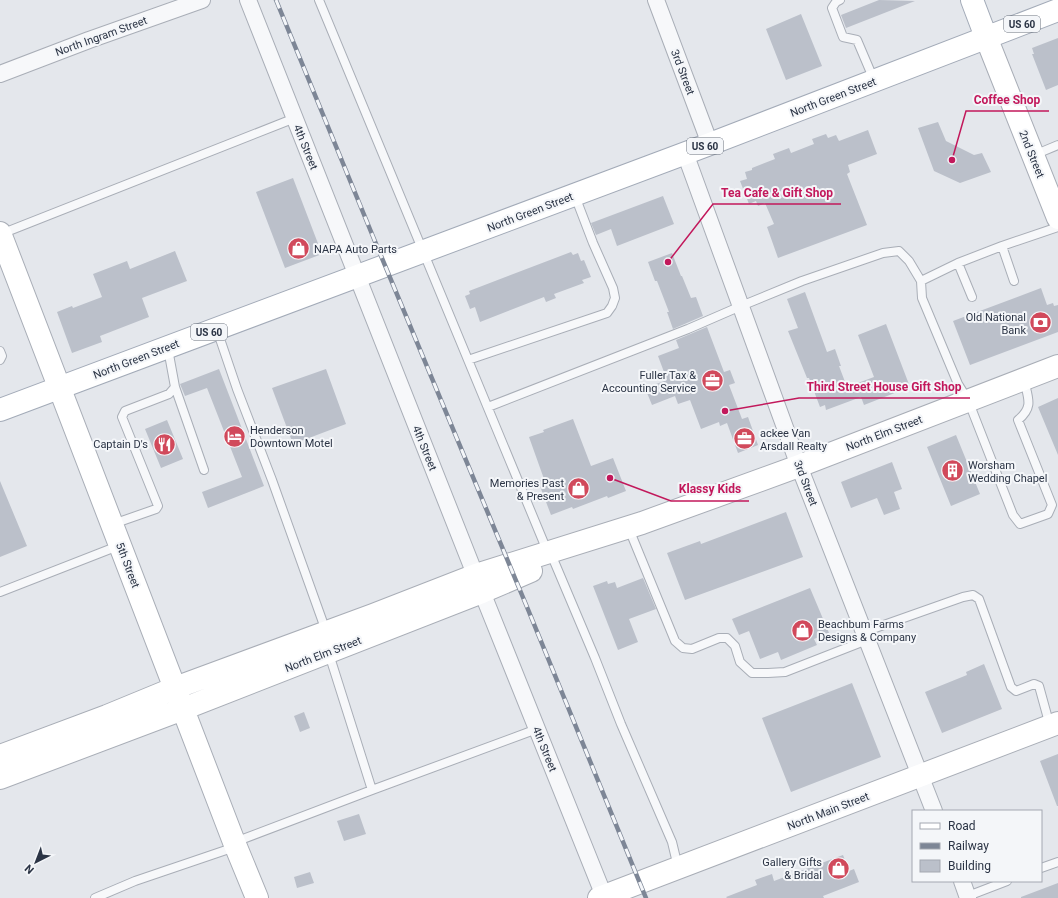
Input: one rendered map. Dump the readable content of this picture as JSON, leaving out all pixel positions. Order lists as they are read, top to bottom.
{
  "streets": {
    "street": [
      "US 60",
      "North Ingram Street",
      "3rd Street",
      "North Green Street",
      "4th Street",
      "2nd Street",
      "North Elm Street",
      "5th Street",
      "North Main Street"
    ]
  },
  "crossings": [
    ["3rd Street", "North Green Street"],
    ["3rd Street", "North Elm Street"],
    ["3rd Street", "North Main Street"],
    ["North Green Street", "4th Street"],
    ["North Green Street", "2nd Street"],
    ["North Green Street", "5th Street"],
    ["4th Street", "North Elm Street"],
    ["4th Street", "North Main Street"],
    ["North Elm Street", "5th Street"]
  ],
  "places": {
    "other": [
      "Coffee Shop",
      "Tea Cafe & Gift Shop",
      "Third Street House Gift Shop",
      "Klassy Kids"
    ],
    "shop": [
      "NAPA Auto Parts",
      "Memories Past & Present",
      "Beachbum Farms Designs & Company",
      "Gallery Gifts & Bridal"
    ],
    "bank": ["Old National Bank"],
    "office": ["Fuller Tax & Accounting Service", "ackee Van Arsdall Realty"],
    "hotel": ["Henderson Downtown Motel"],
    "restaurant": ["Captain D's"],
    "building": ["Worsham Wedding Chapel"]
  },
  "legend": ["Road", "Railway", "Building"],
  "north": "bottom left"
}
